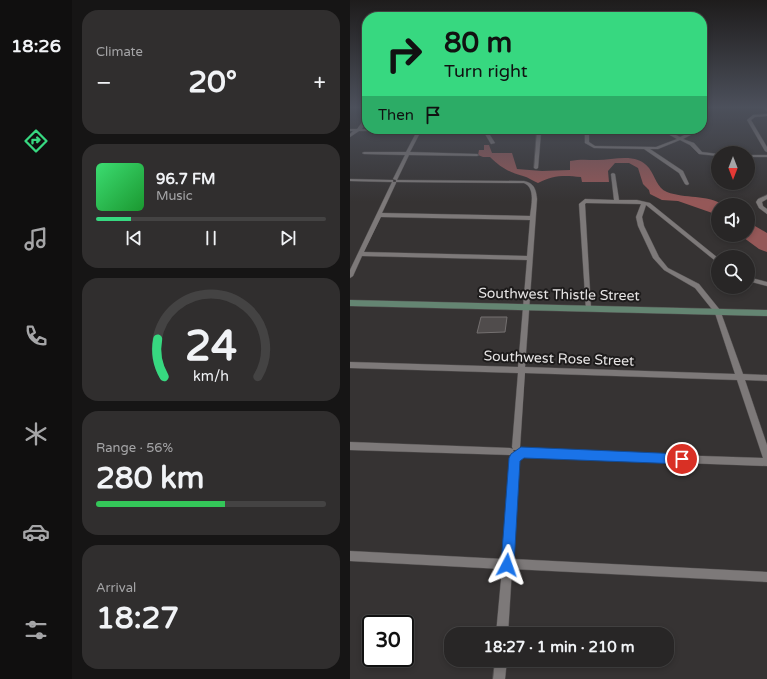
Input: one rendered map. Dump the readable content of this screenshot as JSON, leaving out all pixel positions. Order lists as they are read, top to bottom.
{
  "streets": {
    "main road": ["Southwest Thistle Street"],
    "street": ["Southwest Rose Street"]
  },
  "north": "bottom",
  "page": {
    "tabs": "18:26",
    "tile": [
      "Climate",
      ["Range · 56%", "280 km"],
      ["Arrival", "18:27"]
    ],
    "turn": ["80 m", "Turn right"],
    "heat": ["−", "20°", "+"],
    "then": "Then",
    "song": ["96.7 FM", "Music"],
    "limit": "30",
    "trip": "18:27 · 1 min · 210 m",
    "gauge": ["24", "km/h"]
  }
}
